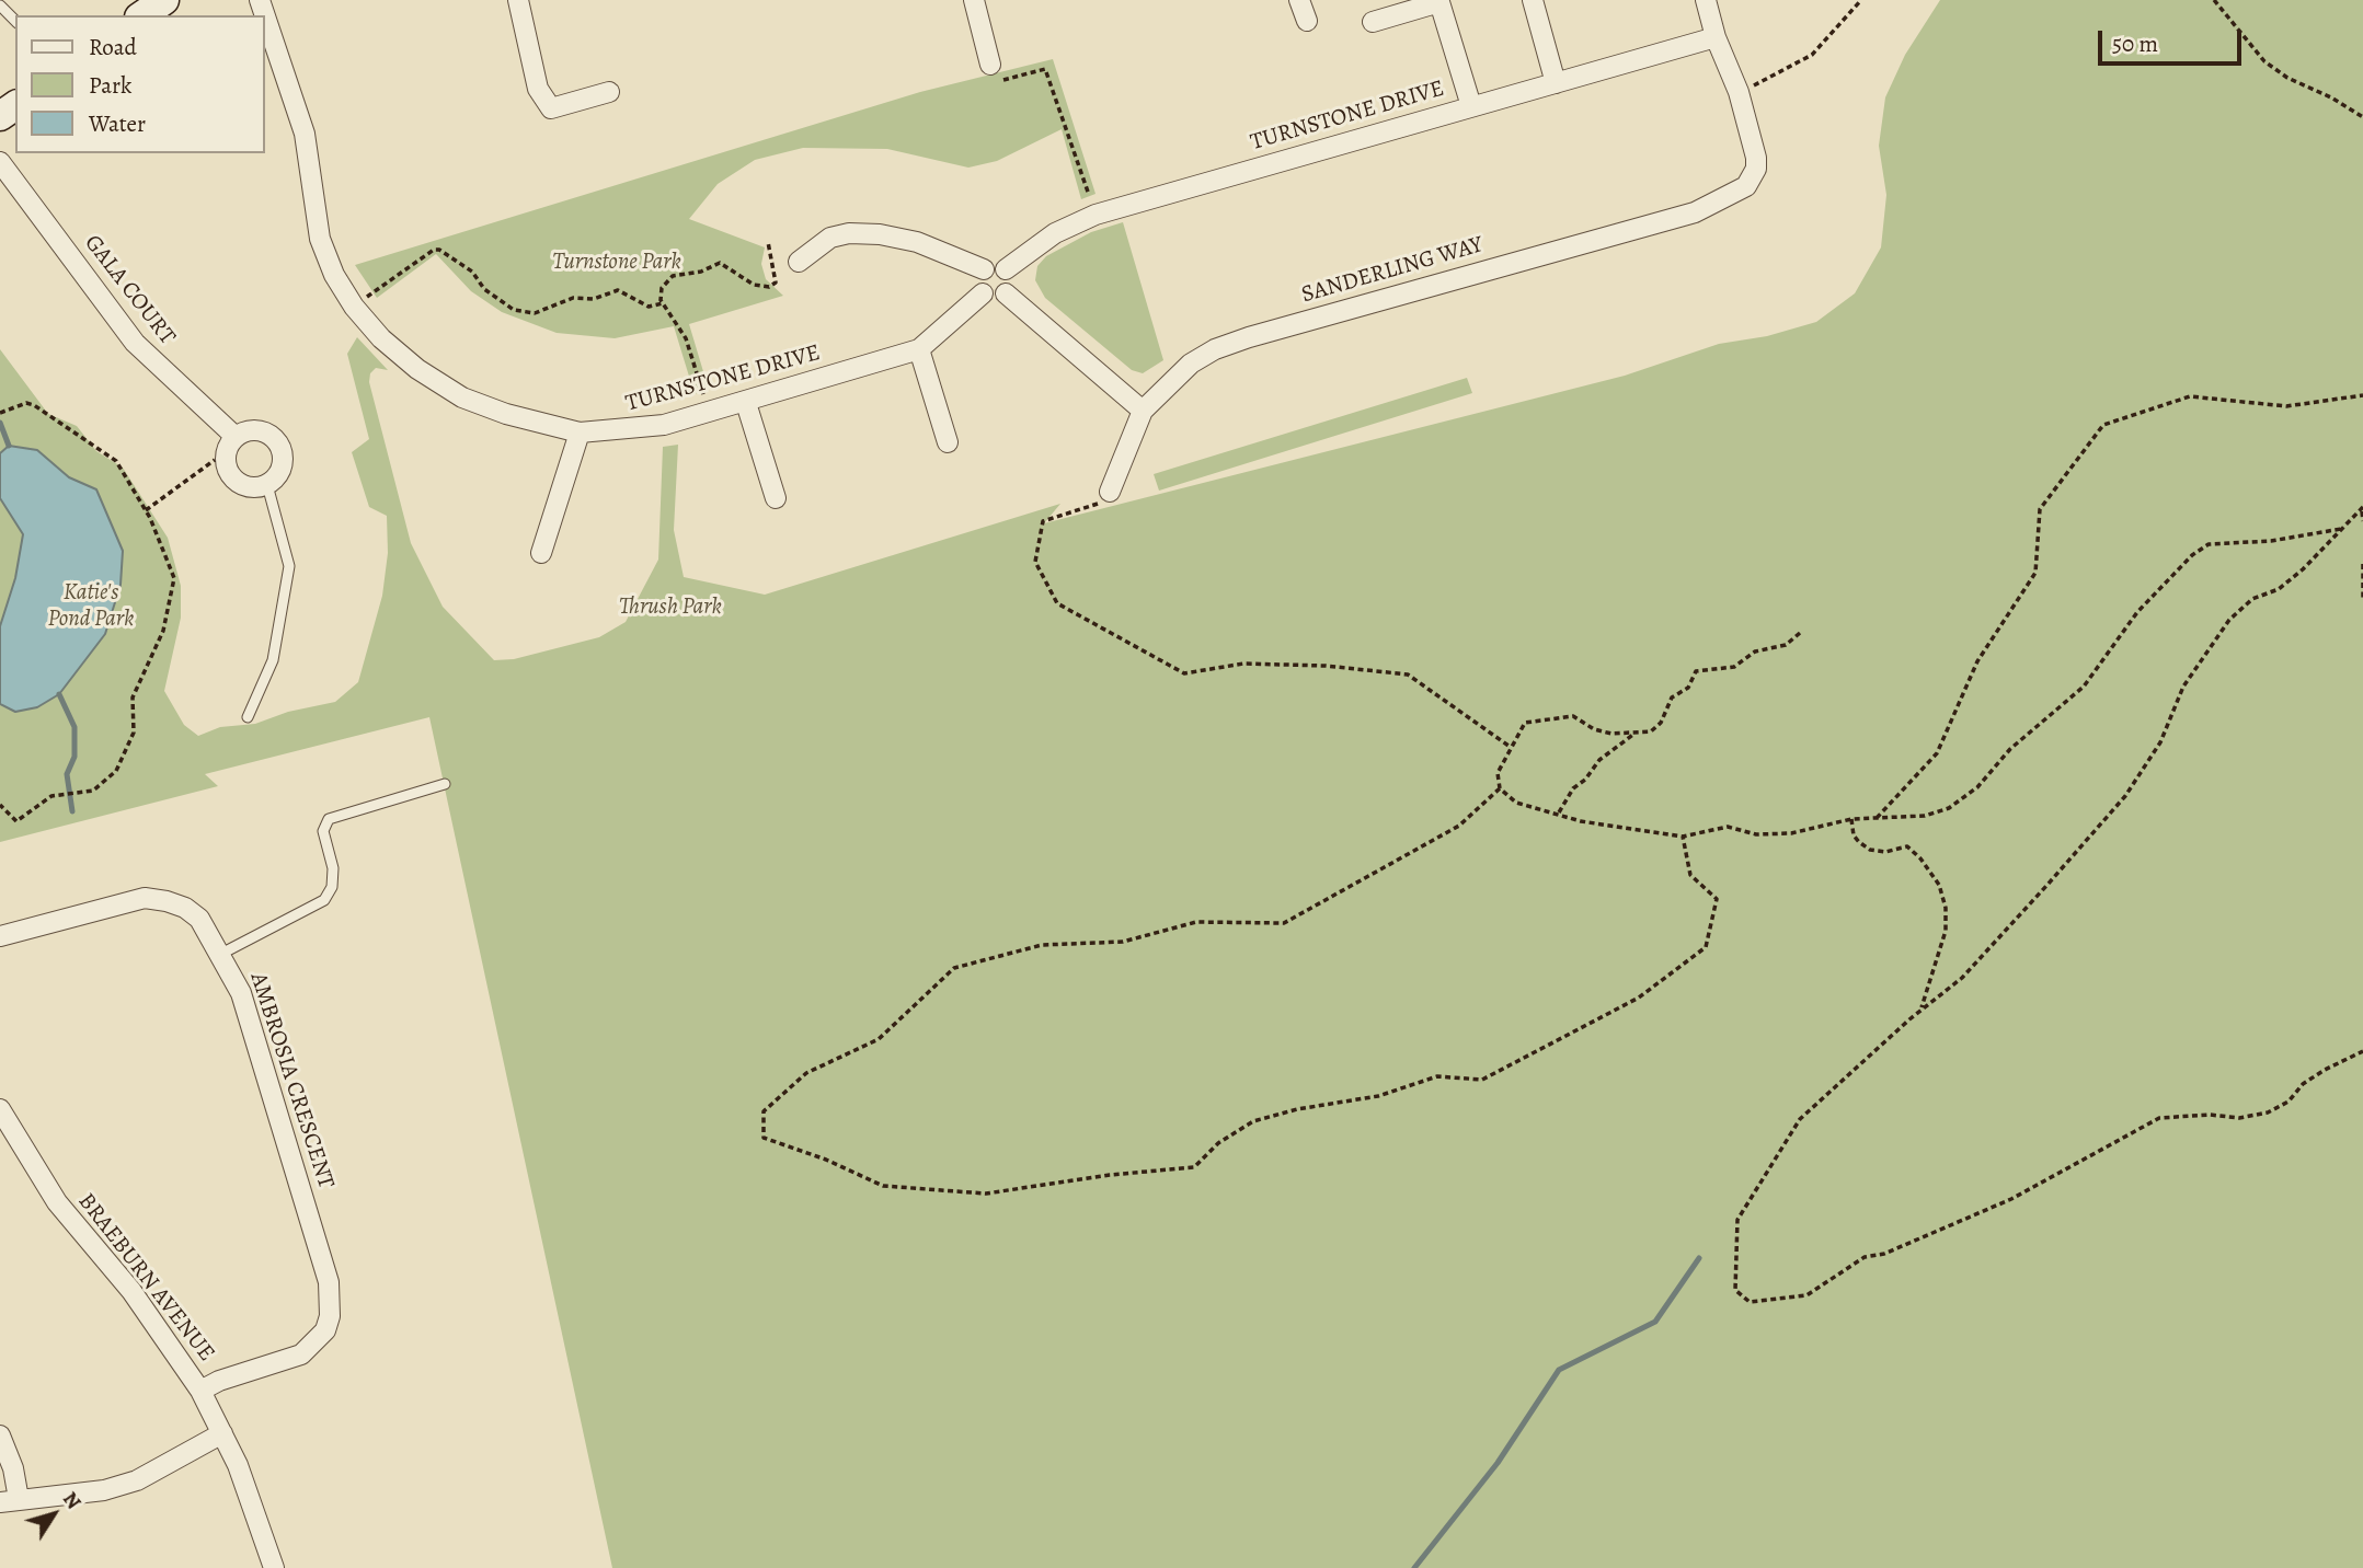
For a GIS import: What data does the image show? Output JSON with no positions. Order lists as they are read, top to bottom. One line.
{"streets":{"street":["TURNSTONE DRIVE","SANDERLING WAY","GALA COURT","AMBROSIA CRESCENT","BRAEBURN AVENUE"]},"crossings":[["TURNSTONE DRIVE","SANDERLING WAY"],["AMBROSIA CRESCENT","BRAEBURN AVENUE"]],"parks":["Turnstone Park","Katie's Pond Park","Thrush Park"],"legend":["Road","Park","Water"],"scale_bar":"50 m","north":"top right"}
